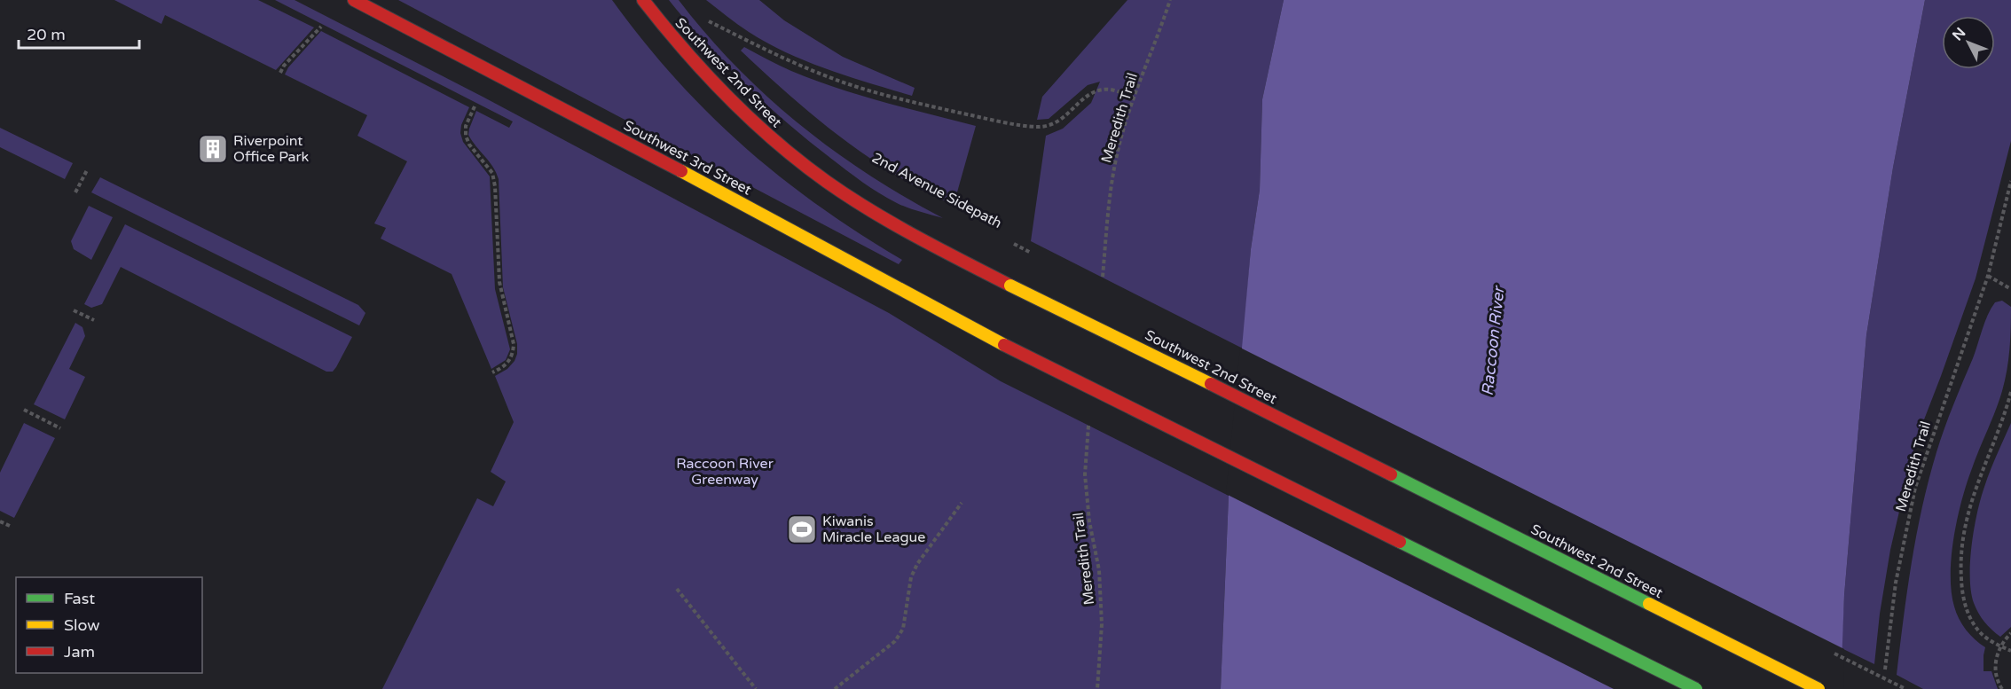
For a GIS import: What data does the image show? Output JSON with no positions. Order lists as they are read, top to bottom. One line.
{"streets":{"main road":["Southwest 2nd Street","Southwest 3rd Street"],"path":["Meredith Trail","2nd Avenue Sidepath"]},"water":["Raccoon River"],"parks":["Raccoon River Greenway"],"places":{"building":["Riverpoint Office Park"],"sports":["Kiwanis Miracle League"]},"legend":["Fast","Slow","Jam"],"scale_bar":"20 m","north":"top left"}
